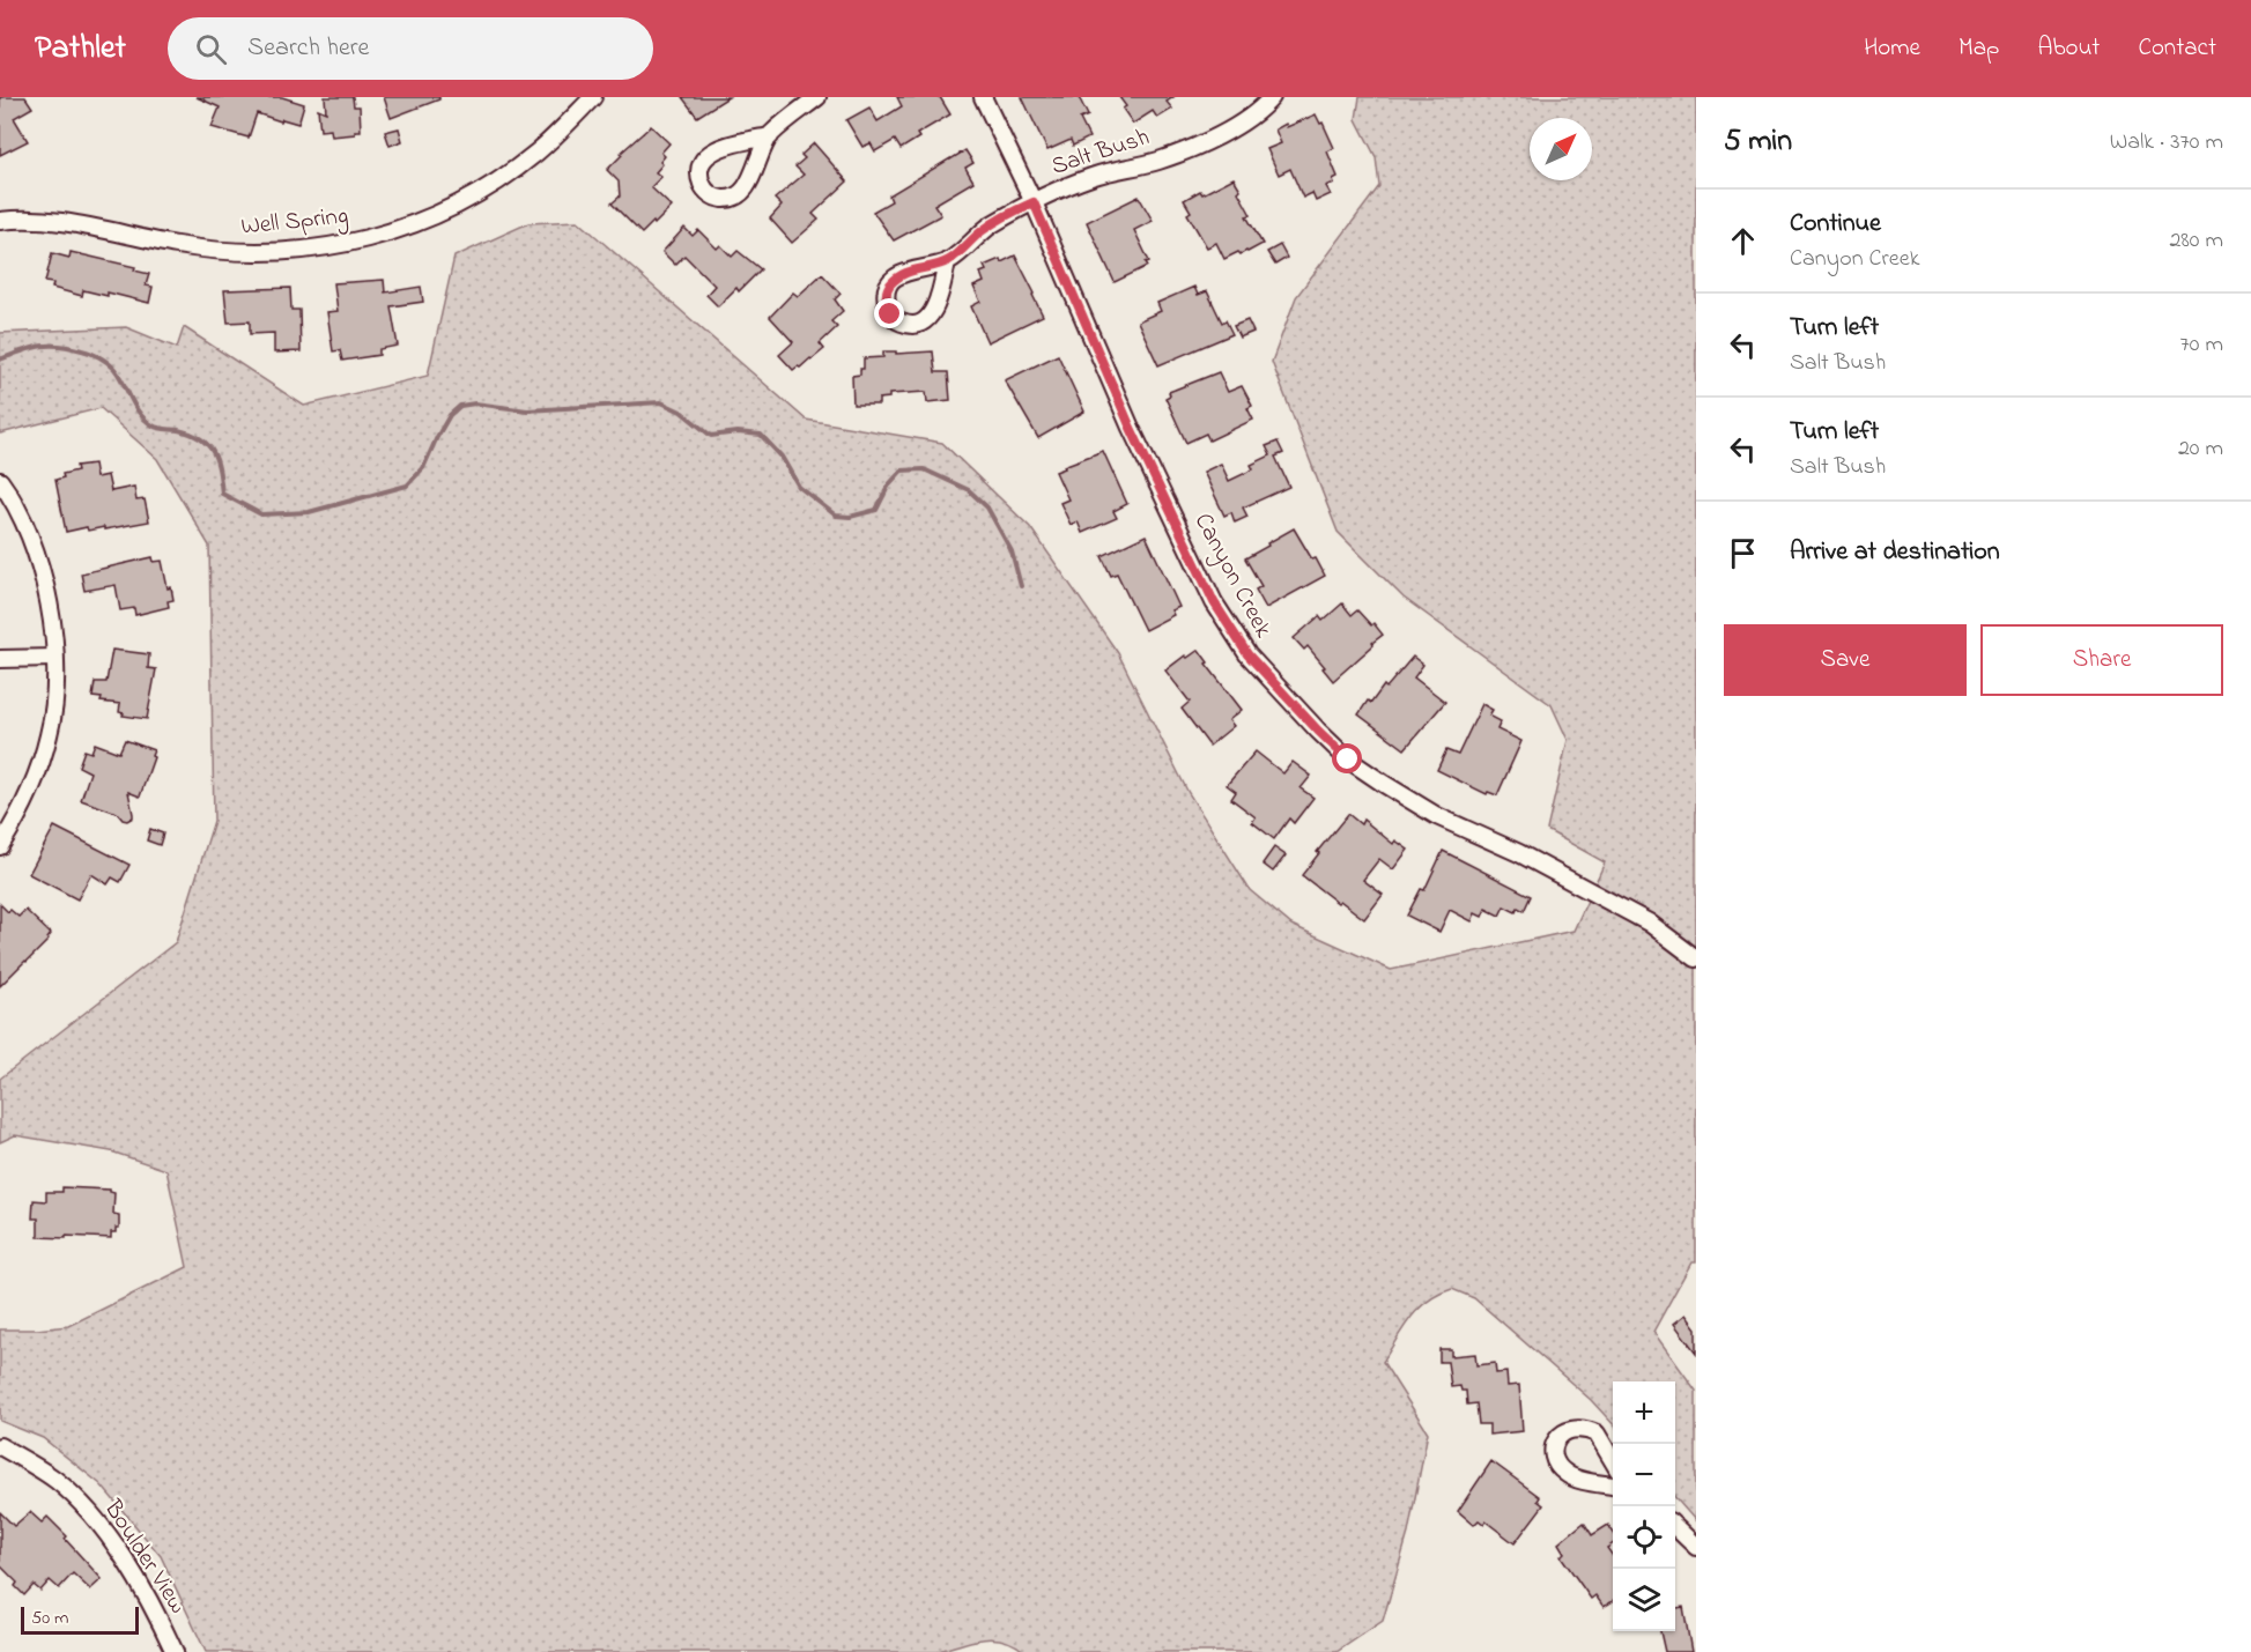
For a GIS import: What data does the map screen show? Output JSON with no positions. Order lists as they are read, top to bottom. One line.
{"streets":{"street":["Salt Bush","Well Spring","Canyon Creek","Boulder View"]},"crossings":[["Salt Bush","Canyon Creek"]],"scale_bar":"50 m","north":"top right","page":{"header":"Pathlet","search":"Search here","nav":["Home","Map","About","Contact"],"heading":["5 min","Walk · 370 m"],"list":[["Continue","Canyon Creek","280 m"],["Turn left","Salt Bush","70 m"],["Turn left","Salt Bush","20 m"],"Arrive at destination"],"buttons":["Save","Share"],"map_buttons":["+","−"],"scale":"50 m"}}
